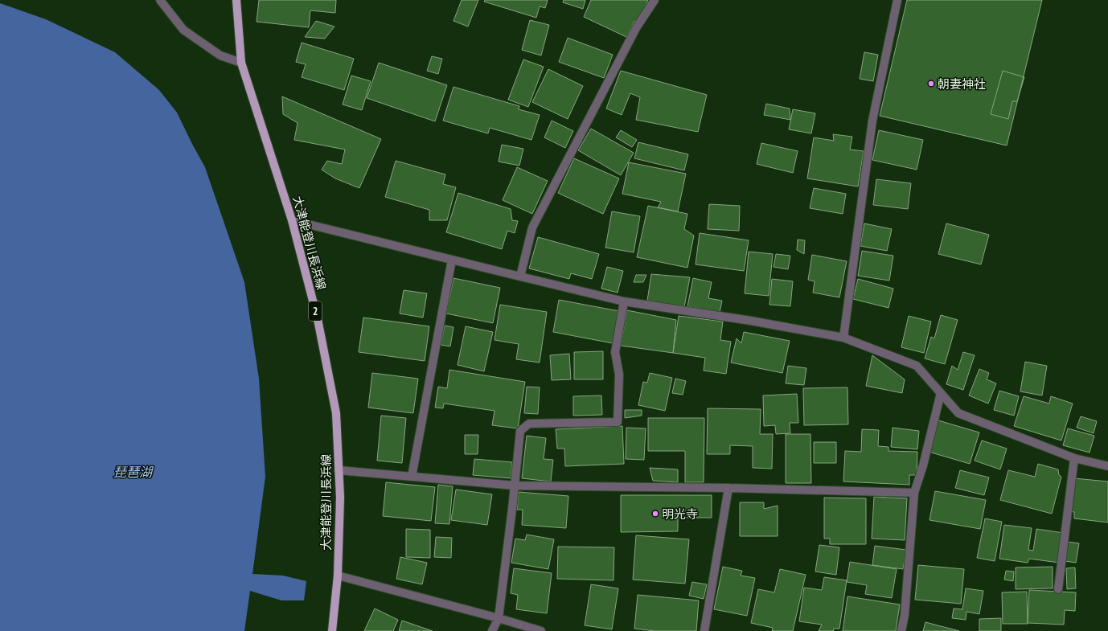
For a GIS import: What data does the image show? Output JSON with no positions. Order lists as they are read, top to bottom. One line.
{"streets":{"main road":["大津能登川長浜線","2"]},"water":["琵琶湖"],"places":["朝妻神社","明光寺"]}
